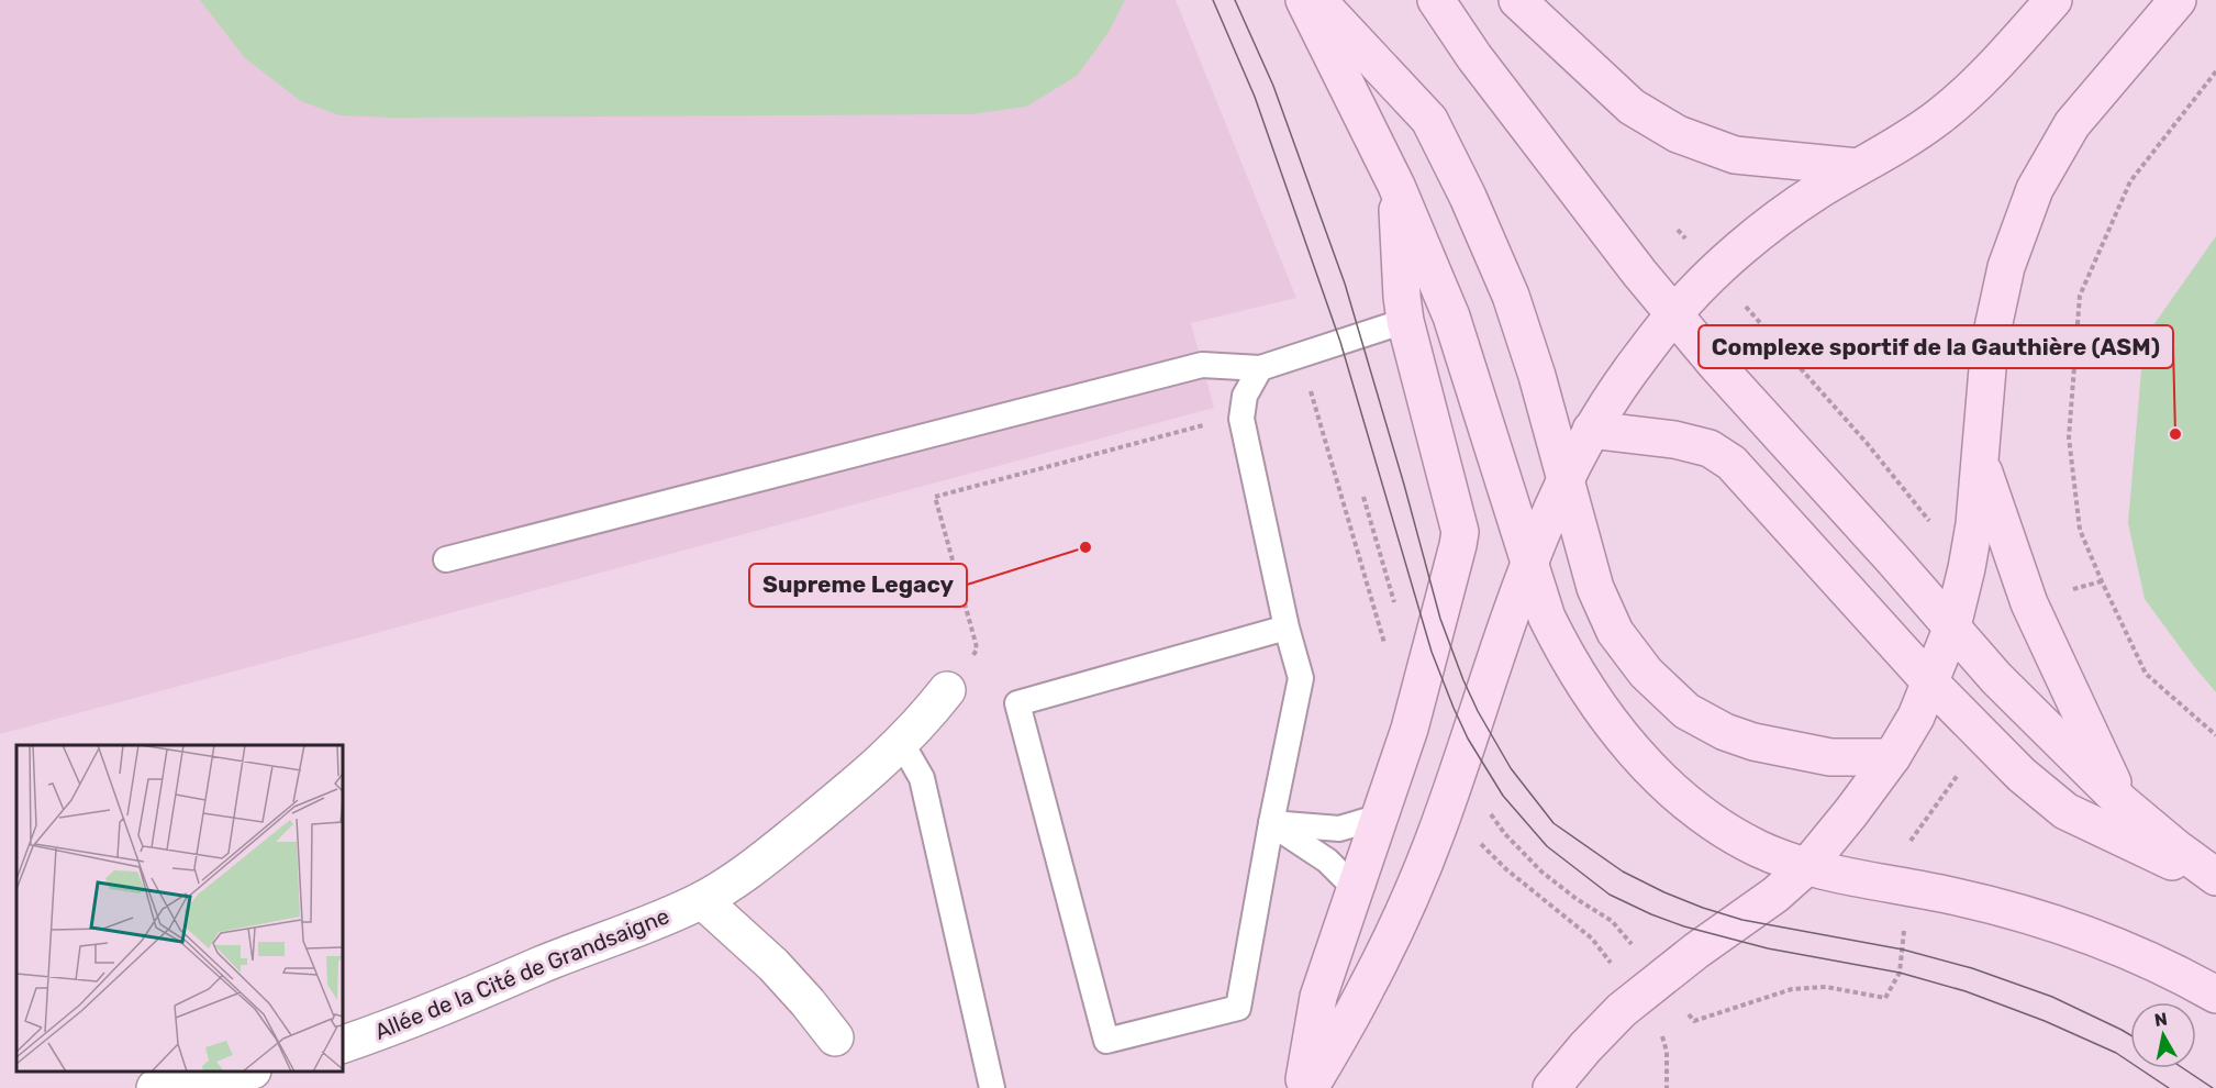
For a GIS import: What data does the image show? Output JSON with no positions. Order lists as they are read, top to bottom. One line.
{"streets":{"street":["Allée de la Cité de Grandsaigne"]},"places":["Complexe sportif de la Gauthière (ASM)","Supreme Legacy"],"north":"top"}
